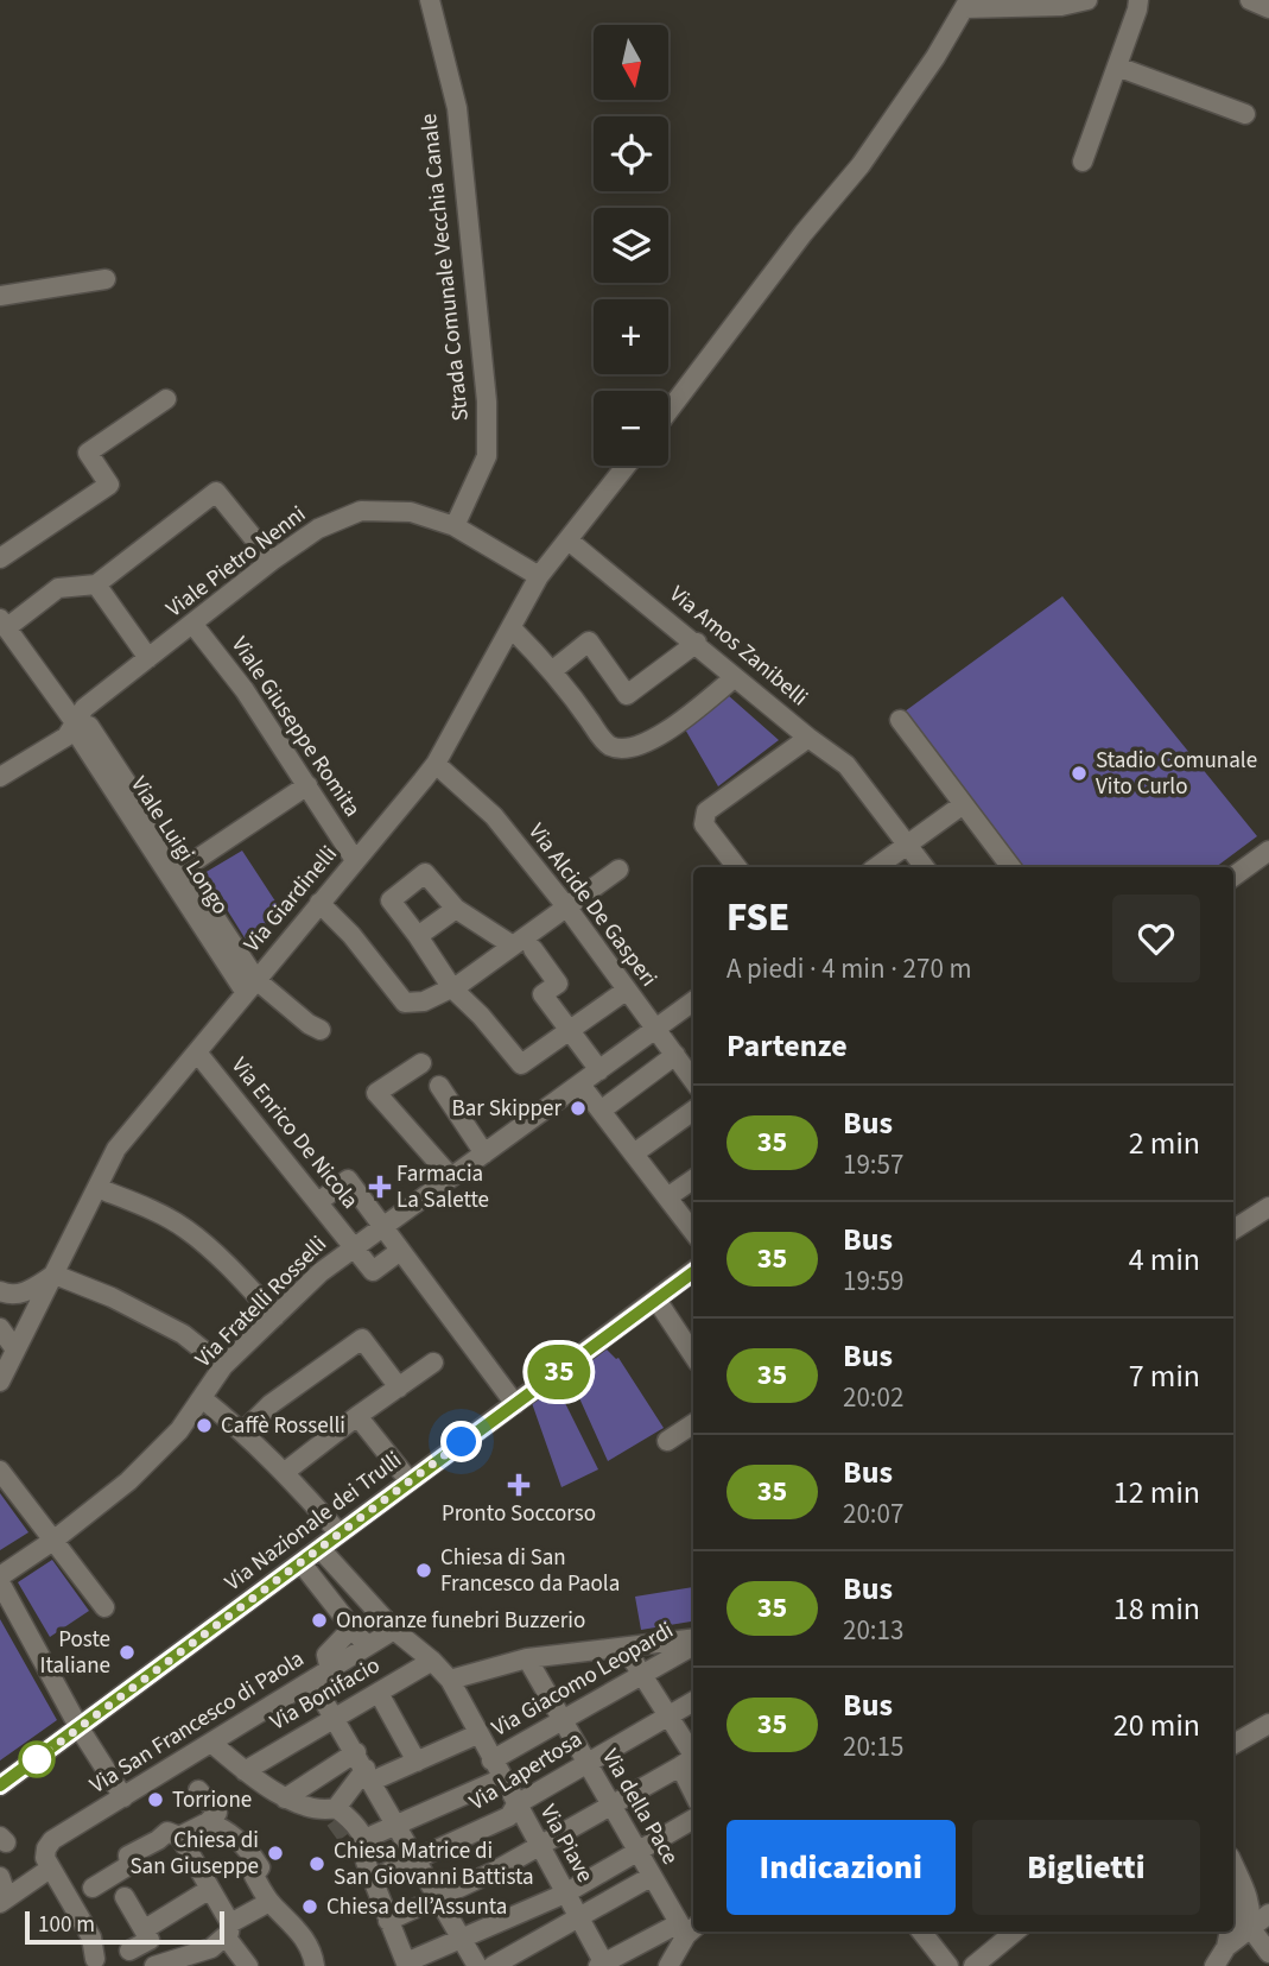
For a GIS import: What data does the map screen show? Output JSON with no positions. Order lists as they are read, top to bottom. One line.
{"streets":{"street":["Strada Comunale Vecchia Canale","Viale Pietro Nenni","Via Amos Zanibelli","Viale Giuseppe Romita","Viale Luigi Longo","Via Giardinelli","Via Alcide De Gasperi","Via Enrico De Nicola","Via Fratelli Rosselli","Via Nazionale dei Trulli","Via Giacomo Leopardi","Via Bonifacio","Via San Francesco di Paola","Via Lapertosa","Via della Pace","Via Piave"]},"crossings":[["Strada Comunale Vecchia Canale","Viale Pietro Nenni"],["Viale Pietro Nenni","Viale Giuseppe Romita"],["Viale Pietro Nenni","Viale Luigi Longo"],["Viale Pietro Nenni","Via Giardinelli"],["Via Amos Zanibelli","Via Giardinelli"],["Viale Giuseppe Romita","Via Giardinelli"],["Viale Luigi Longo","Via Giardinelli"],["Via Giardinelli","Via Alcide De Gasperi"],["Via Giardinelli","Via Enrico De Nicola"],["Via Alcide De Gasperi","Via Fratelli Rosselli"],["Via Enrico De Nicola","Via Fratelli Rosselli"],["Via Nazionale dei Trulli","Via Piave"],["Via Giacomo Leopardi","Via della Pace"],["Via Giacomo Leopardi","Via Piave"],["Via Bonifacio","Via Piave"],["Via San Francesco di Paola","Via Piave"],["Via Lapertosa","Via della Pace"],["Via Lapertosa","Via Piave"]],"places":{"other":["Stadio Comunale Vito Curlo","Bar Skipper","Caffè Rosselli","Chiesa di San Francesco da Paola","Onoranze funebri Buzzerio","Poste Italiane","Torrione","Chiesa di San Giuseppe","Chiesa Matrice di San Giovanni Battista","Chiesa dell’Assunta"],"health":["Farmacia La Salette","Pronto Soccorso"]},"lines":["bus line 35"],"scale_bar":"100 m","north":"bottom","page":{"on_map":"35","map_buttons":["+","−"],"heading":[["FSE","A piedi · 4 min · 270 m"],"Partenze"],"list":[{"mark":"35","name":"Bus","note":"19:57","value":"2 min"},{"mark":"35","name":"Bus","note":"19:59","value":"4 min"},{"mark":"35","name":"Bus","note":"20:02","value":"7 min"},{"mark":"35","name":"Bus","note":"20:07","value":"12 min"},{"mark":"35","name":"Bus","note":"20:13","value":"18 min"},{"mark":"35","name":"Bus","note":"20:15","value":"20 min"}],"buttons":["Indicazioni","Biglietti"],"scale":"100 m"}}
